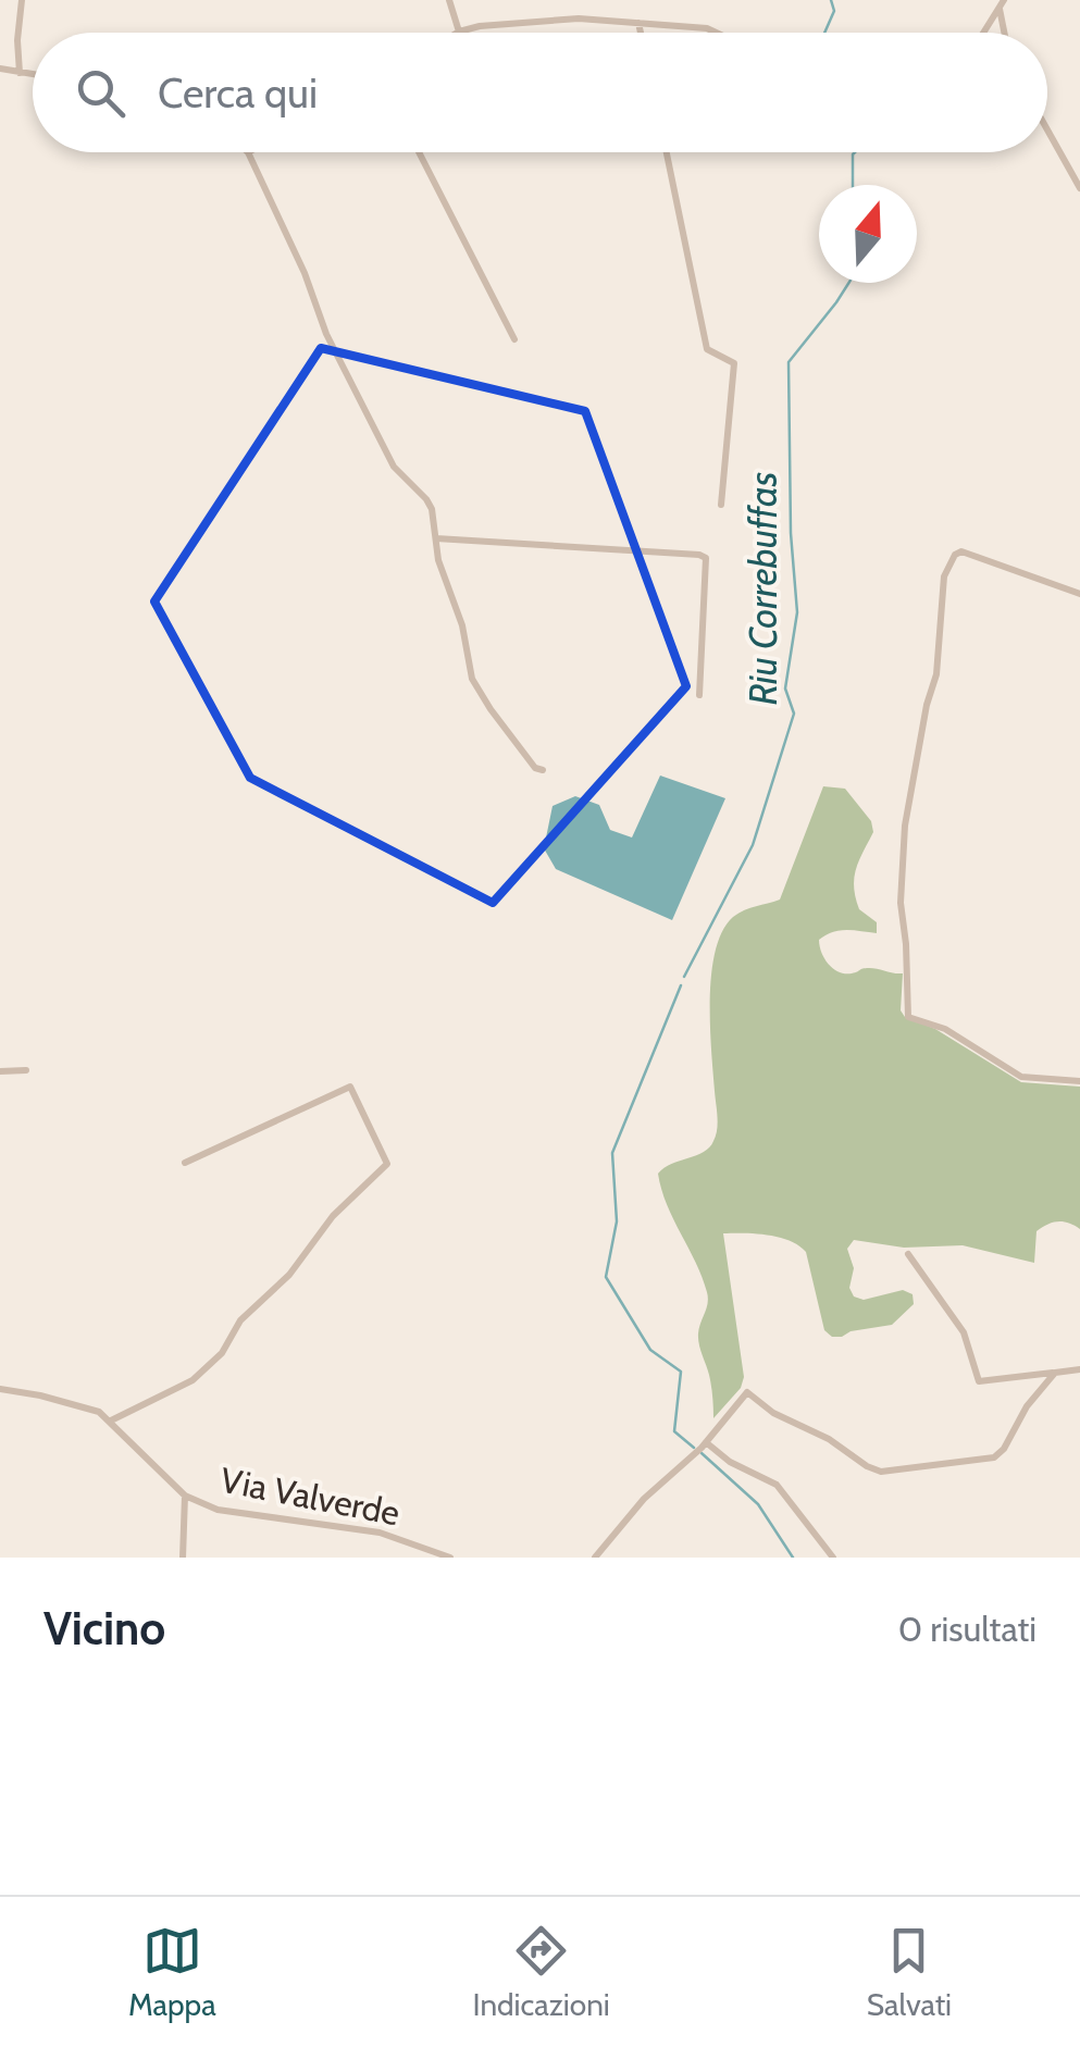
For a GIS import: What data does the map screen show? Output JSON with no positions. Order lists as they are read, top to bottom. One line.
{"streets":{"street":["Via Valverde"]},"water":["Riu Correbuffas"],"north":"top","page":{"search":"Cerca qui","heading":["Vicino","0 risultati"],"nav":["Mappa","Indicazioni","Salvati"]}}
